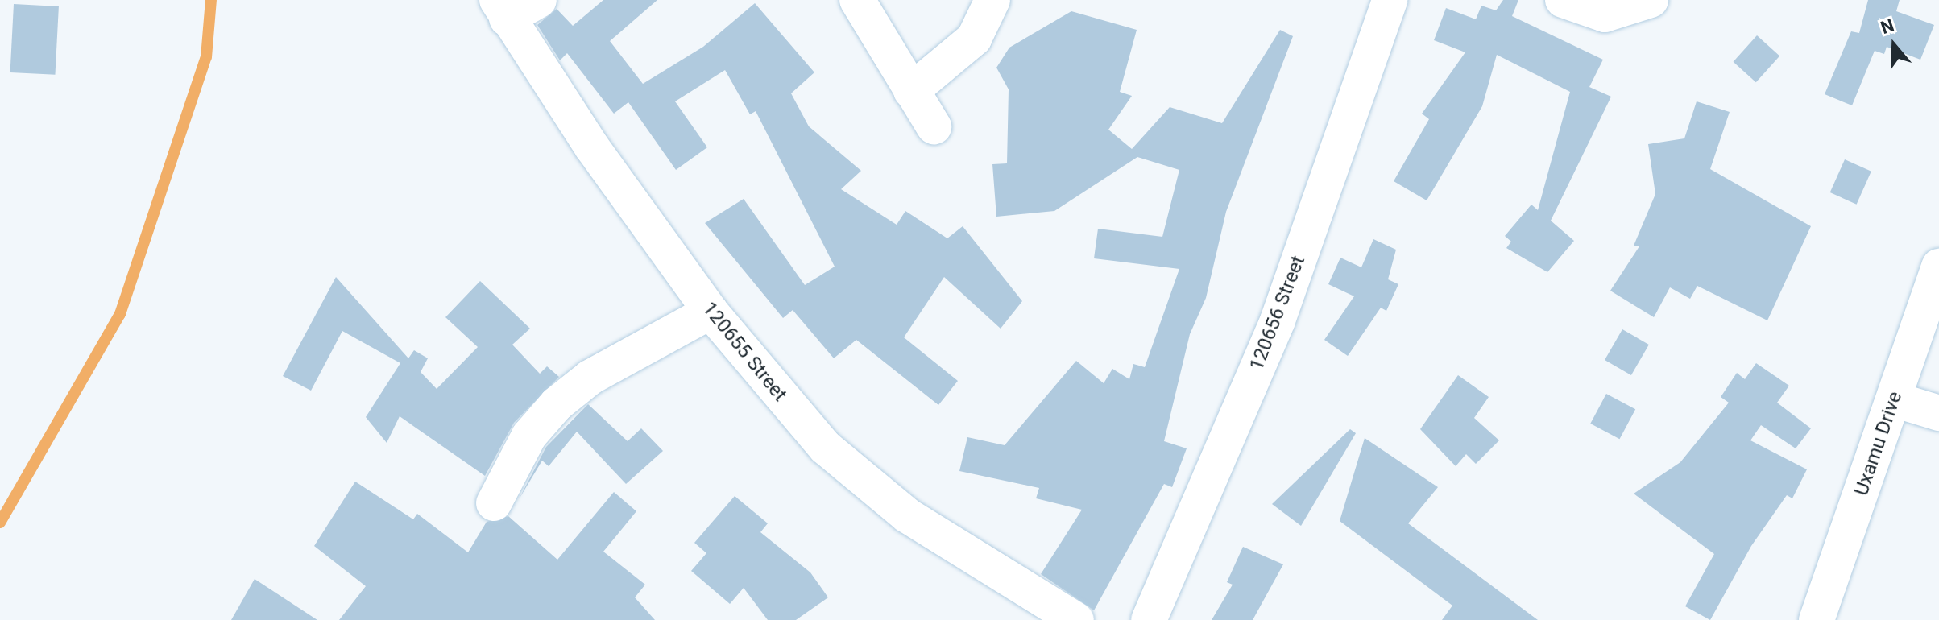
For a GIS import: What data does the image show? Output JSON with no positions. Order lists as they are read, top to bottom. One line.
{"streets":{"street":["120656 Street","120655 Street","Uxamu Drive"]},"north":"top"}
